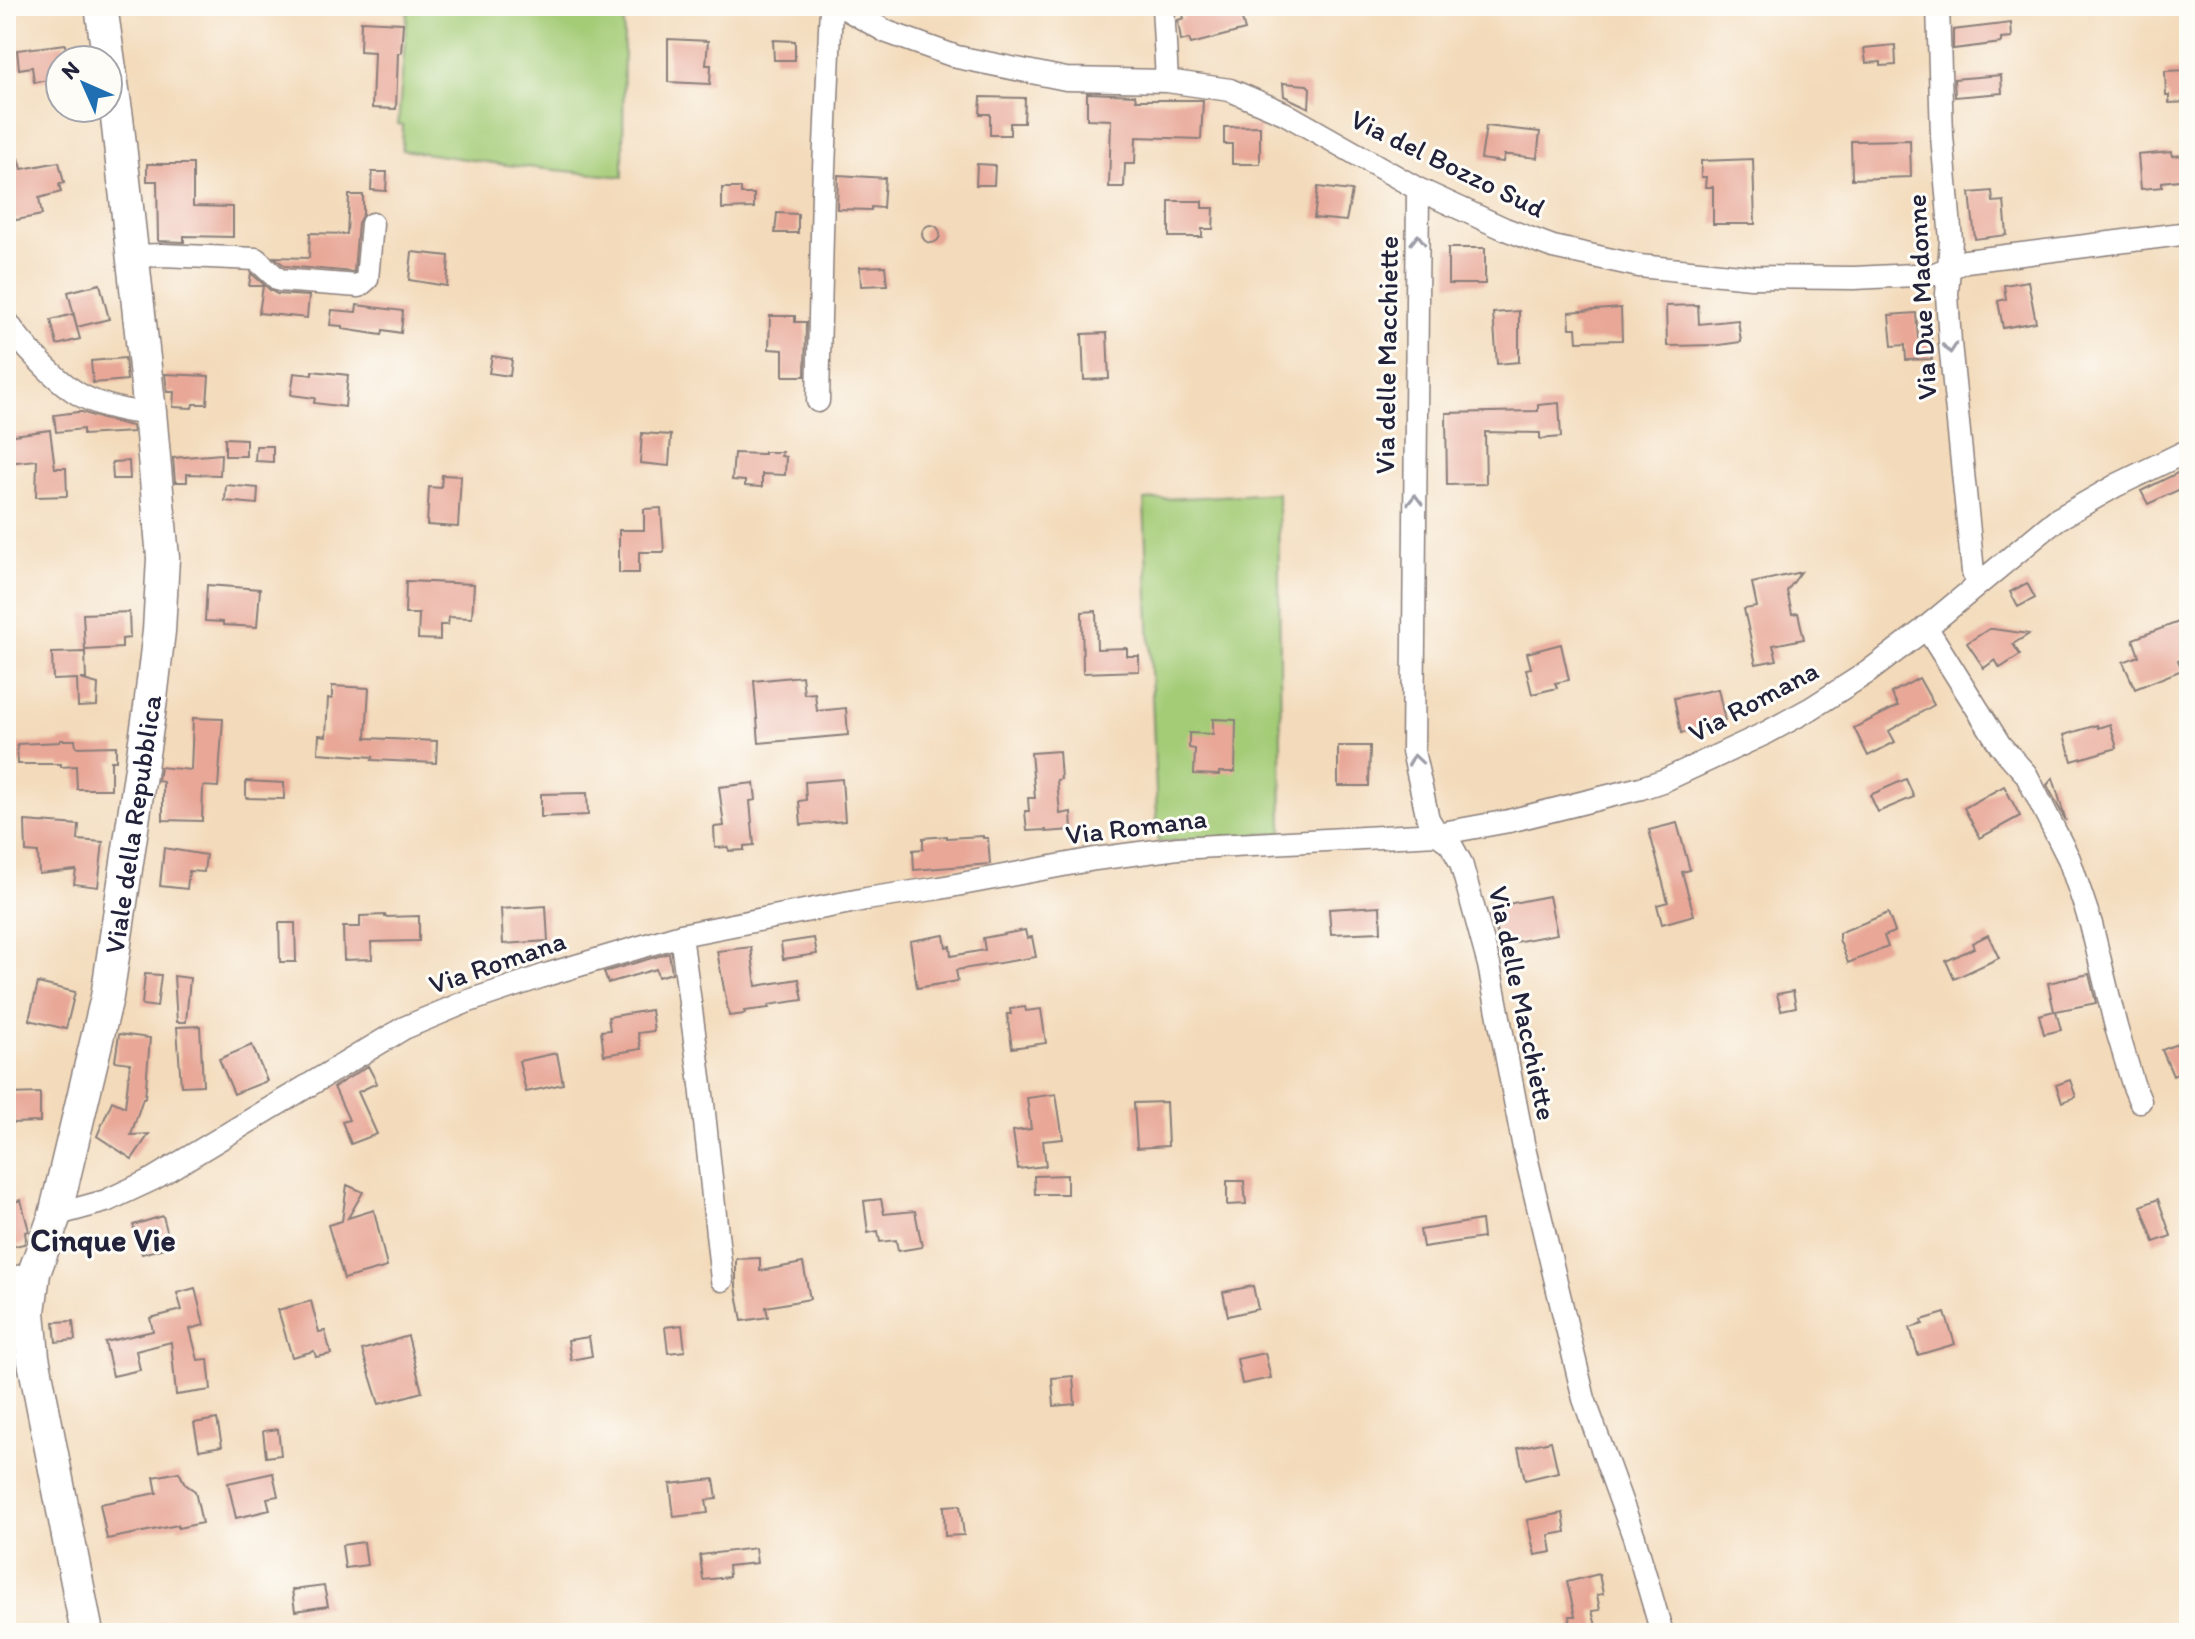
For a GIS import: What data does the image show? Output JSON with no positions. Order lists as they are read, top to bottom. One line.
{"streets":{"main road":["Viale della Repubblica"],"street":["Via del Bozzo Sud","Via Due Madonne","Via delle Macchiette","Via Romana"]},"crossings":[["Via del Bozzo Sud","Via Due Madonne"],["Via del Bozzo Sud","Via delle Macchiette"],["Via Due Madonne","Via Romana"],["Via delle Macchiette","Via Romana"],["Via Romana","Viale della Repubblica"]],"one_way":["Via Due Madonne","Via delle Macchiette"],"districts":["Cinque Vie"],"north":"top left"}
